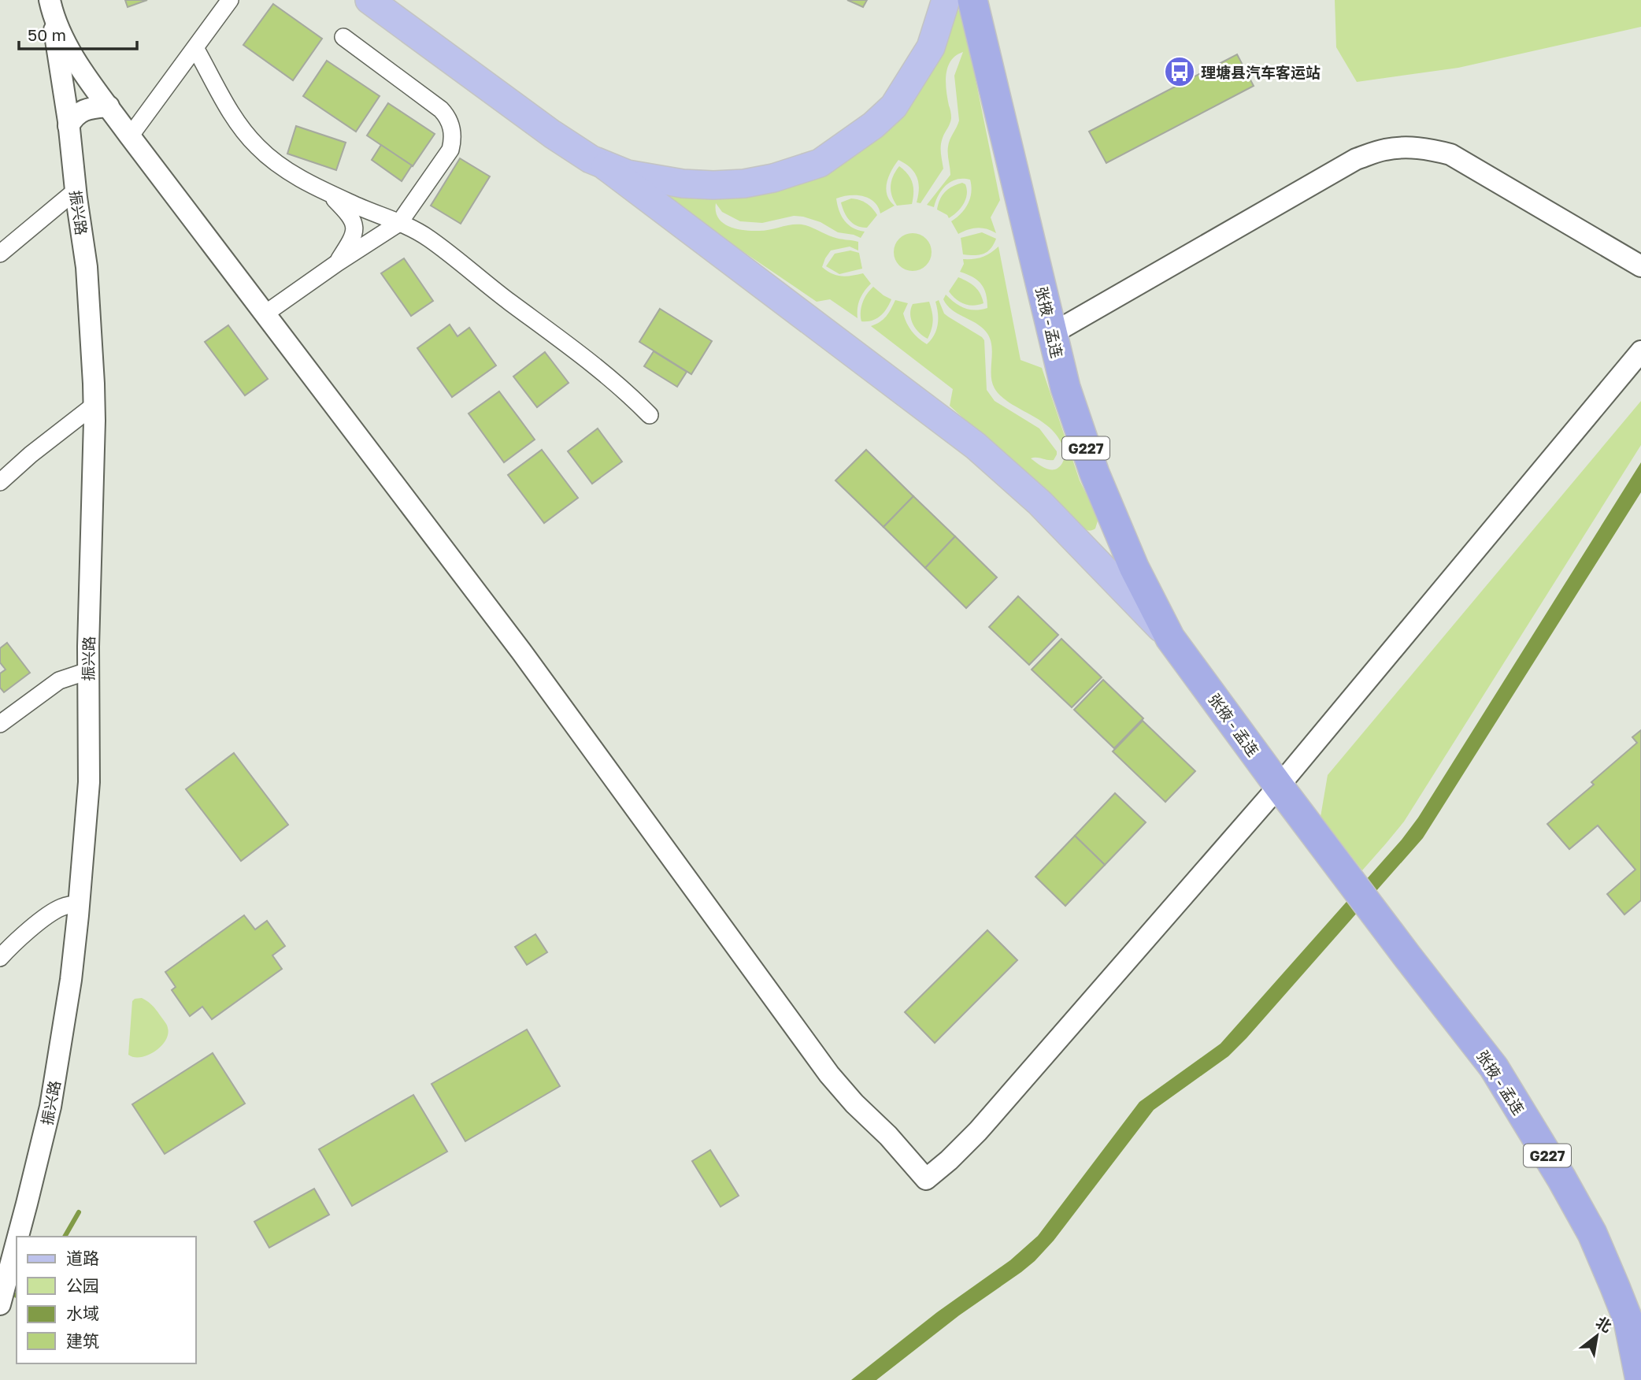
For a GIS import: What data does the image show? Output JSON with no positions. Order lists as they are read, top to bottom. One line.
{"streets":{"highway":["张掖 - 孟连","G227"],"street":["振兴路"]},"places":{"bus stop":["理塘县汽车客运站"]},"legend":["道路","公园","水域","建筑"],"scale_bar":"50 m","north":"top right"}
